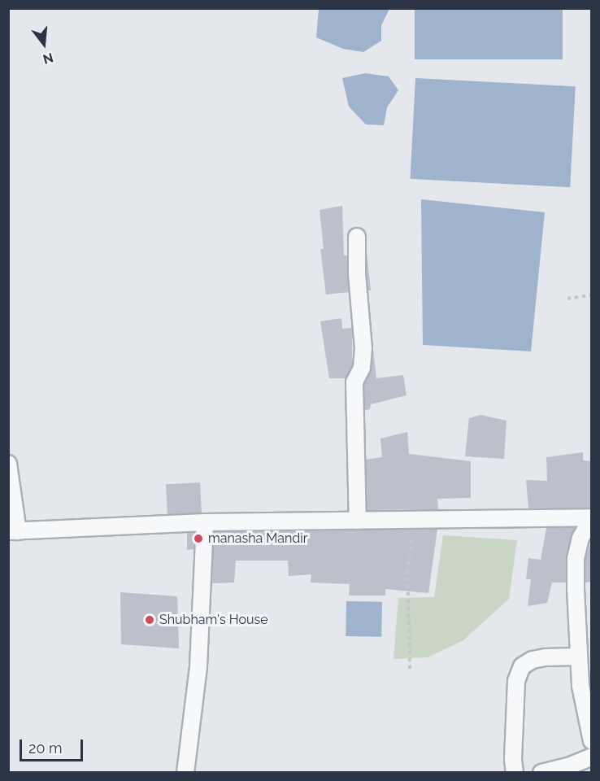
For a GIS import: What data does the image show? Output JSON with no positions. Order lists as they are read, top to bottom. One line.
{"places":["manasha Mandir","Shubham's House"],"scale_bar":"20 m","north":"bottom"}
